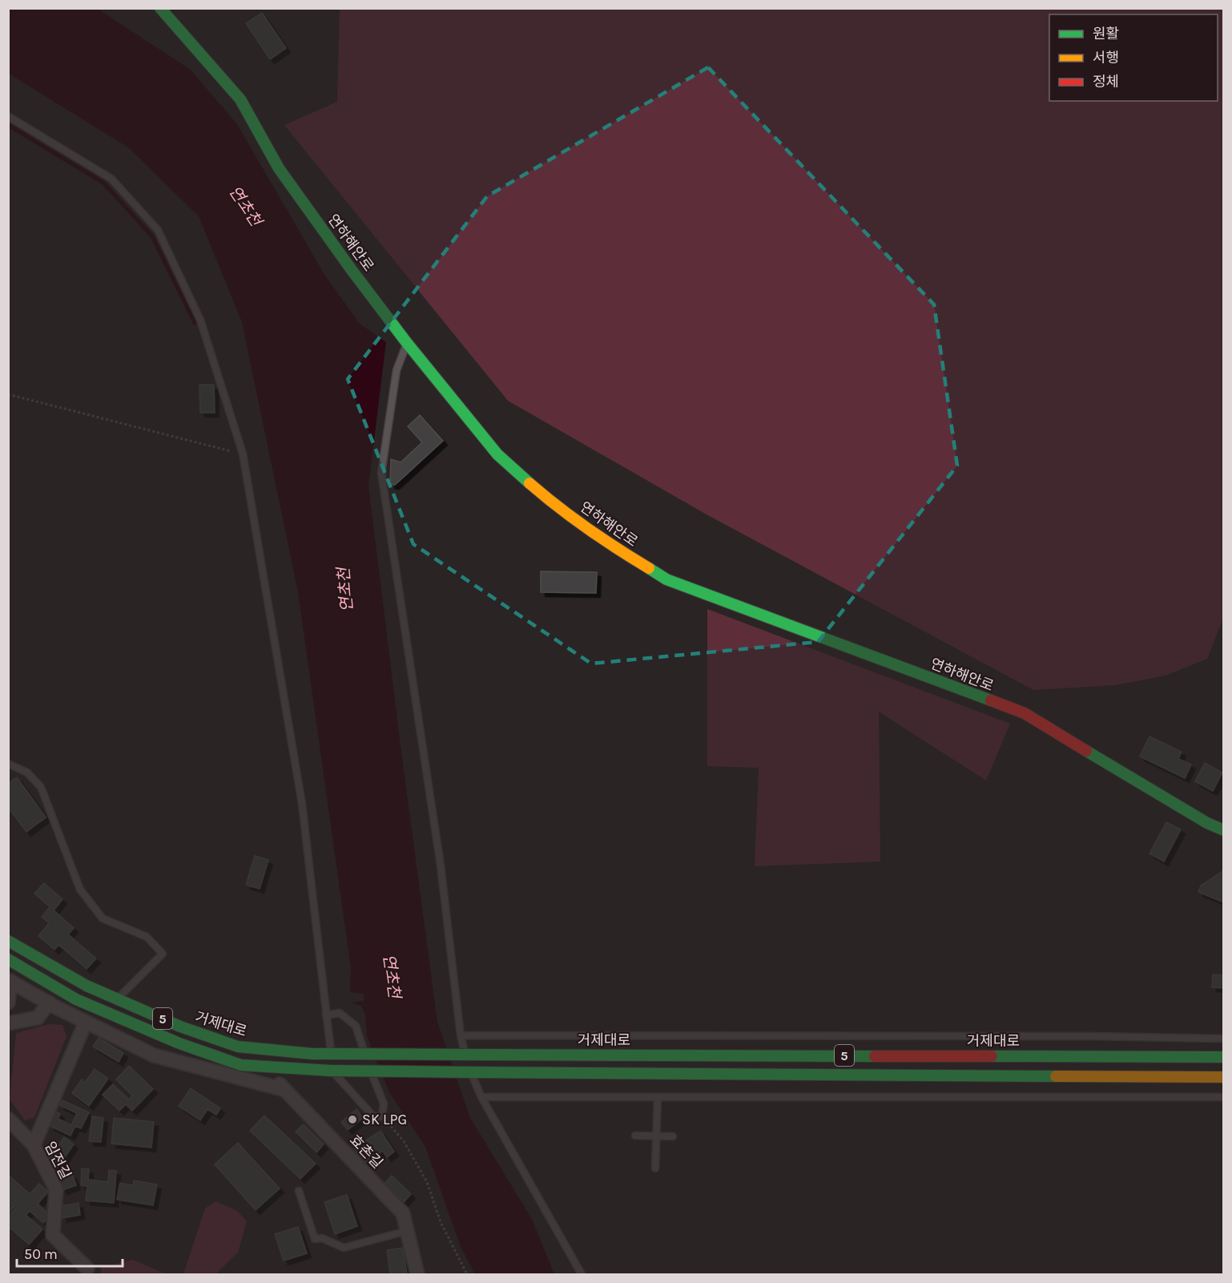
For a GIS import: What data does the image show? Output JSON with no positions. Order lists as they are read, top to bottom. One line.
{"streets":{"main road":["연하해안로","5","거제대로"],"street":["효촌길","임전길"]},"crossings":[["5","효촌길"]],"water":["연초천"],"places":["SK LPG"],"legend":["원활","서행","정체"],"scale_bar":"50 m"}
